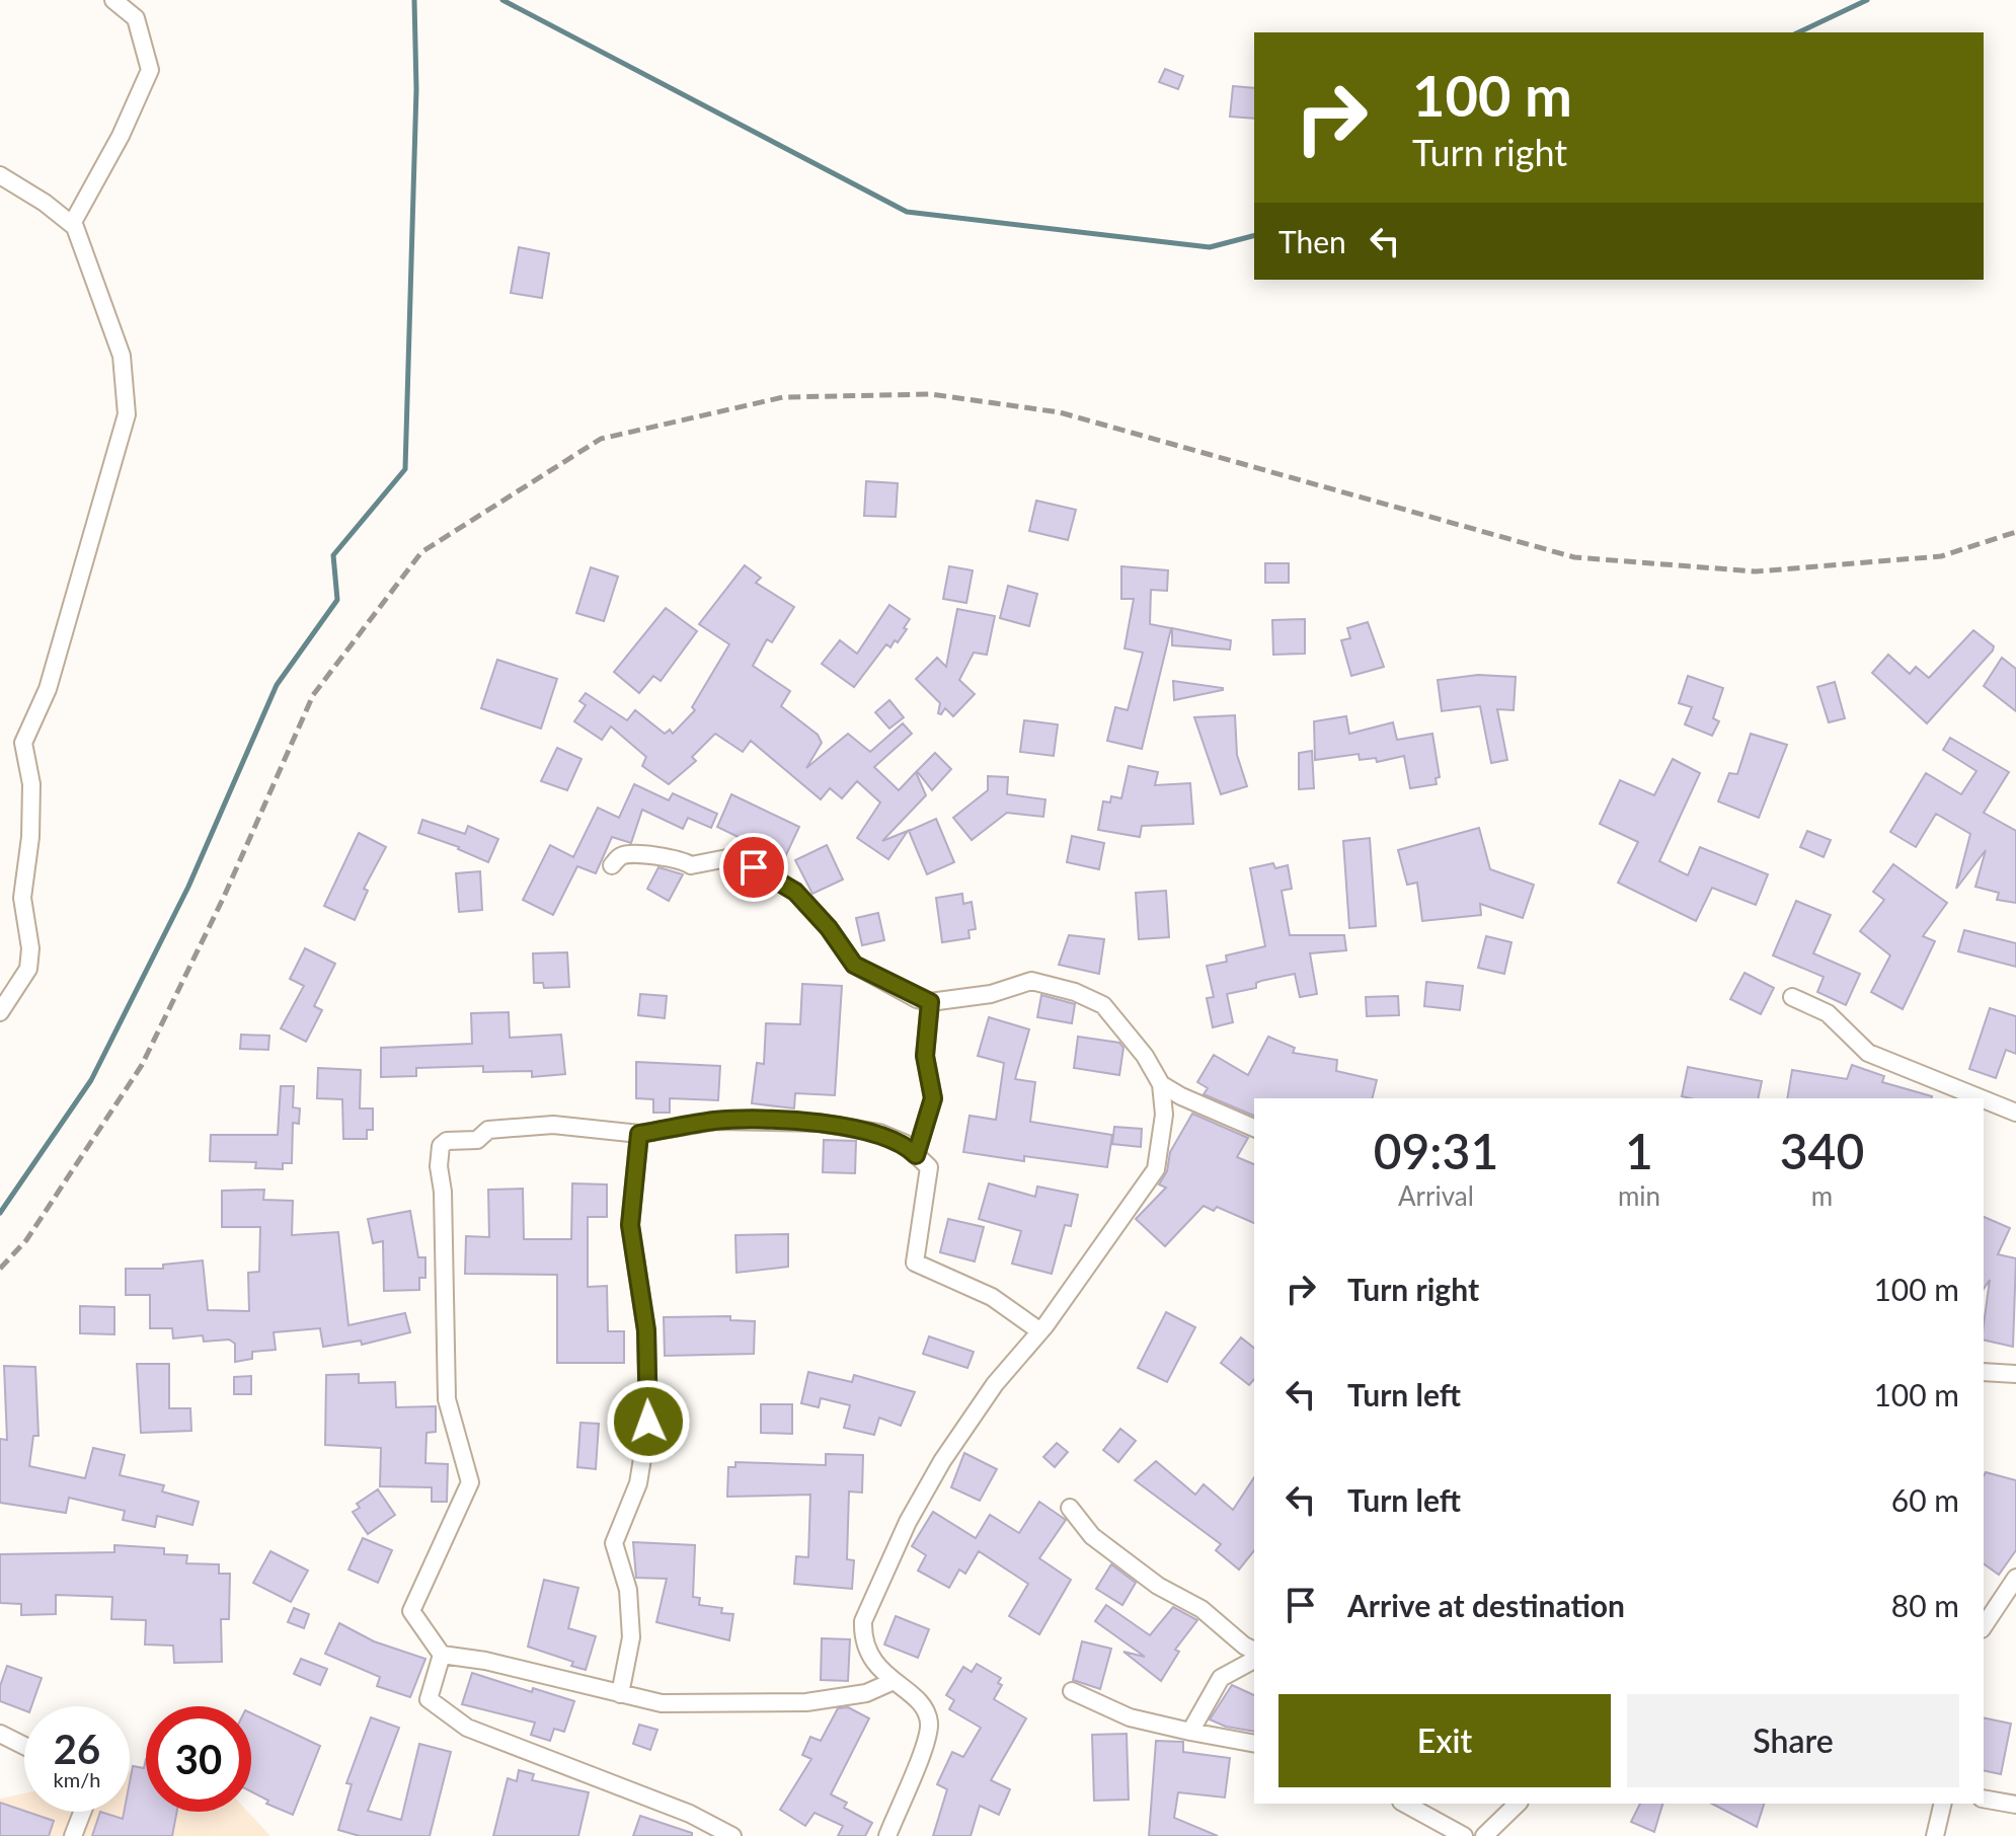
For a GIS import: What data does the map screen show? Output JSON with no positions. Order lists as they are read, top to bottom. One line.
{"page":{"turn":["100 m","Turn right"],"then":"Then","eta":["09:31","Arrival","1","min","340","m"],"list":[{"name":"Turn right","value":"100 m"},{"name":"Turn left","value":"100 m"},{"name":"Turn left","value":"60 m"},{"name":"Arrive at destination","value":"80 m"}],"buttons":["Exit","Share"],"speed":"26 km/h","limit":"30"}}
